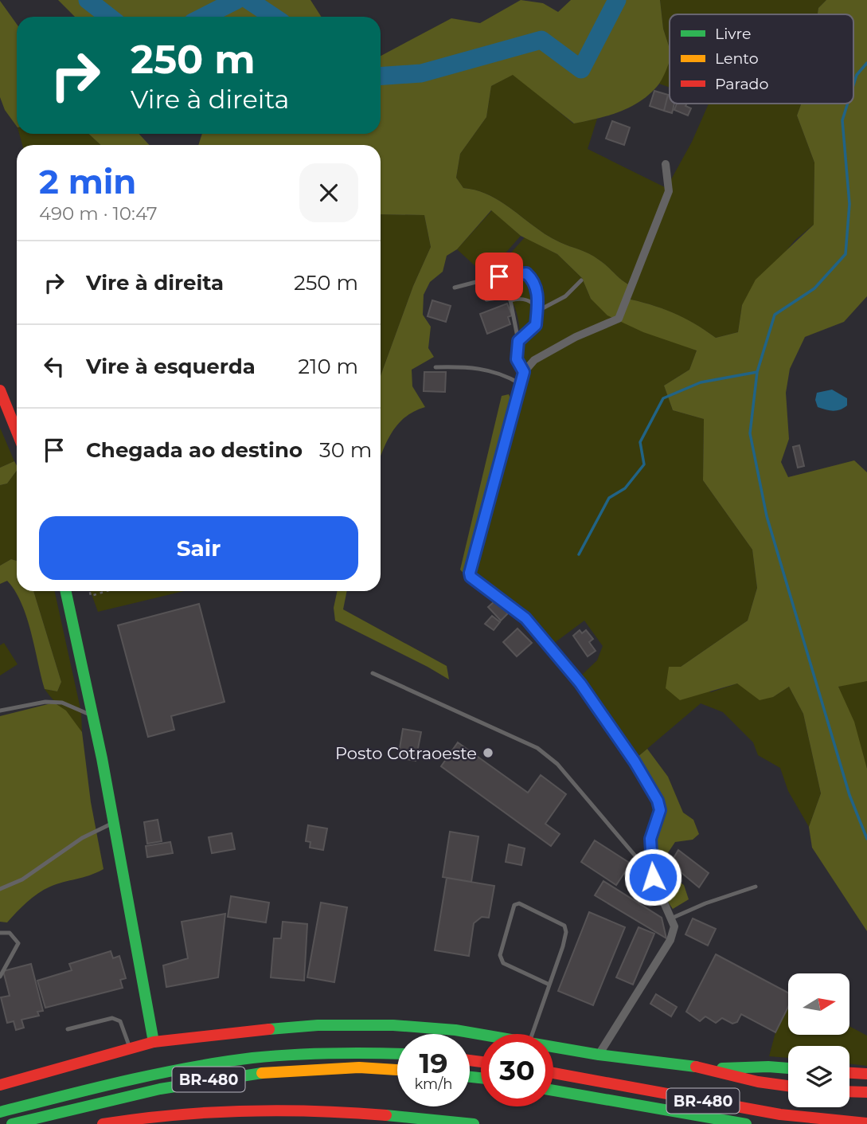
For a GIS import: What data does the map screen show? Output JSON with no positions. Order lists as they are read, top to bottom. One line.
{"streets":{"main road":["BR-480"]},"places":["Posto Cotraoeste"],"legend":["Livre","Lento","Parado"],"north":"right","page":{"turn":["250 m","Vire à direita"],"heading":["2 min","490 m · 10:47"],"list":[{"name":"Vire à direita","value":"250 m"},{"name":"Vire à esquerda","value":"210 m"},{"name":"Chegada ao destino","value":"30 m"}],"buttons":"Sair","speed":"19 km/h","limit":"30"}}
